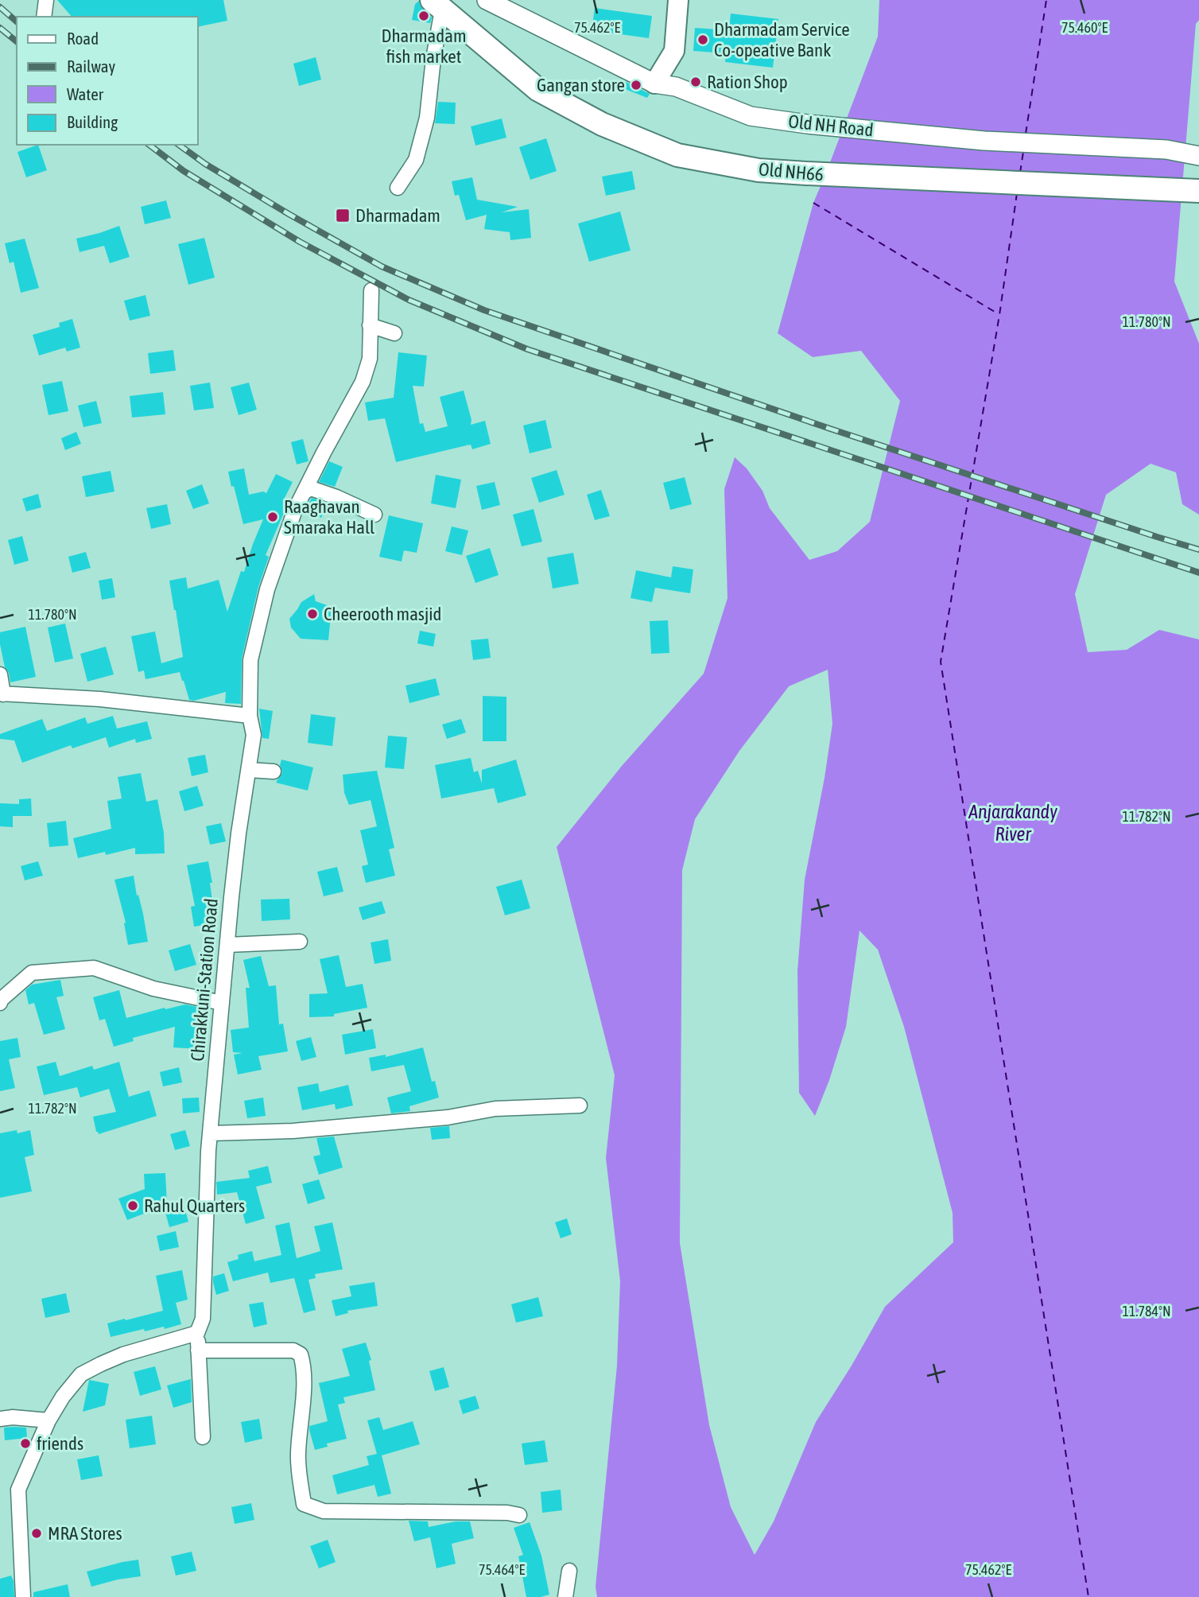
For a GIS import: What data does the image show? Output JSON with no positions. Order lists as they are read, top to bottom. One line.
{"streets":{"main road":["Old NH66"],"street":["Old NH Road","Chirakkuni-Station Road"]},"water":["Anjarakandy River"],"places":{"other":["Dharmadam fish market","Dharmadam Service Co-opeative Bank","Ration Shop","Gangan store","Raaghavan Smaraka Hall","Cheerooth masjid","Rahul Quarters","friends","MRA Stores"],"transit":["Dharmadam"]},"legend":["Road","Railway","Water","Building"],"coordinates":["75.462°E","75.460°E","11.780°N","11.782°N","11.784°N","75.464°E"]}
